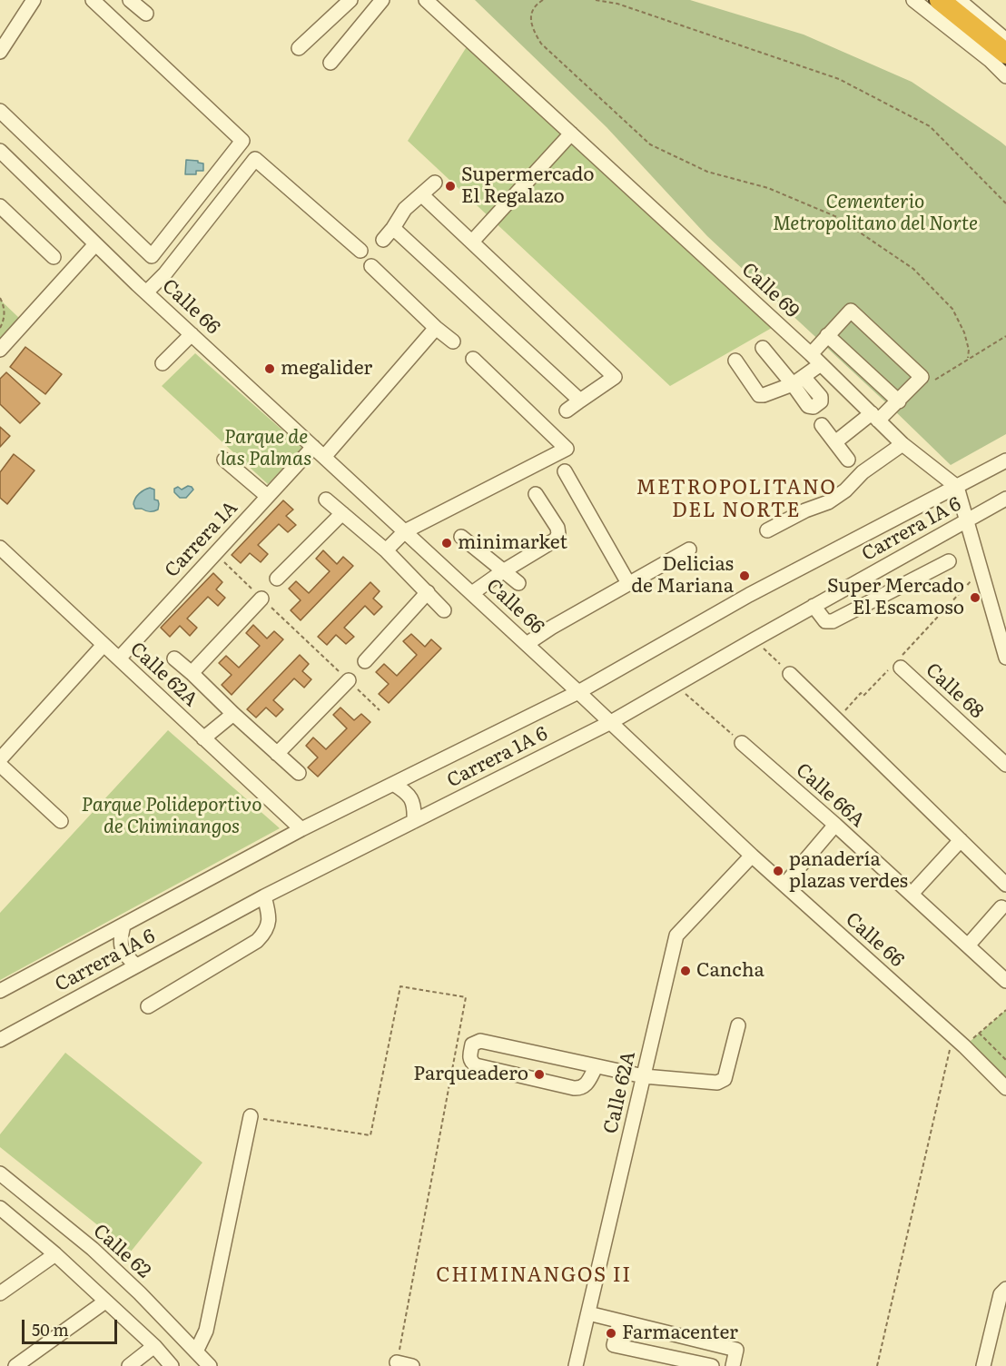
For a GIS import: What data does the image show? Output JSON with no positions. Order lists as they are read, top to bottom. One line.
{"streets":{"street":["Calle 69","Calle 66","Carrera 1A 6","Carrera 1A","Calle 62A","Calle 68","Calle 66A","Calle 62"]},"crossings":[["Calle 69","Carrera 1A 6"],["Calle 66","Carrera 1A 6"],["Calle 66","Carrera 1A"],["Calle 66","Calle 62A"],["Carrera 1A 6","Calle 62A"],["Carrera 1A","Calle 62A"]],"districts":["METROPOLITANO DEL NORTE","CHIMINANGOS II"],"parks":["Cementerio Metropolitano del Norte","Parque de las Palmas","Parque Polideportivo de Chiminangos"],"places":["Supermercado El Regalazo","megalider","minimarket","Delicias de Mariana","Super Mercado El Escamoso","panadería plazas verdes","Cancha","Parqueadero","Farmacenter"],"scale_bar":"50 m"}
